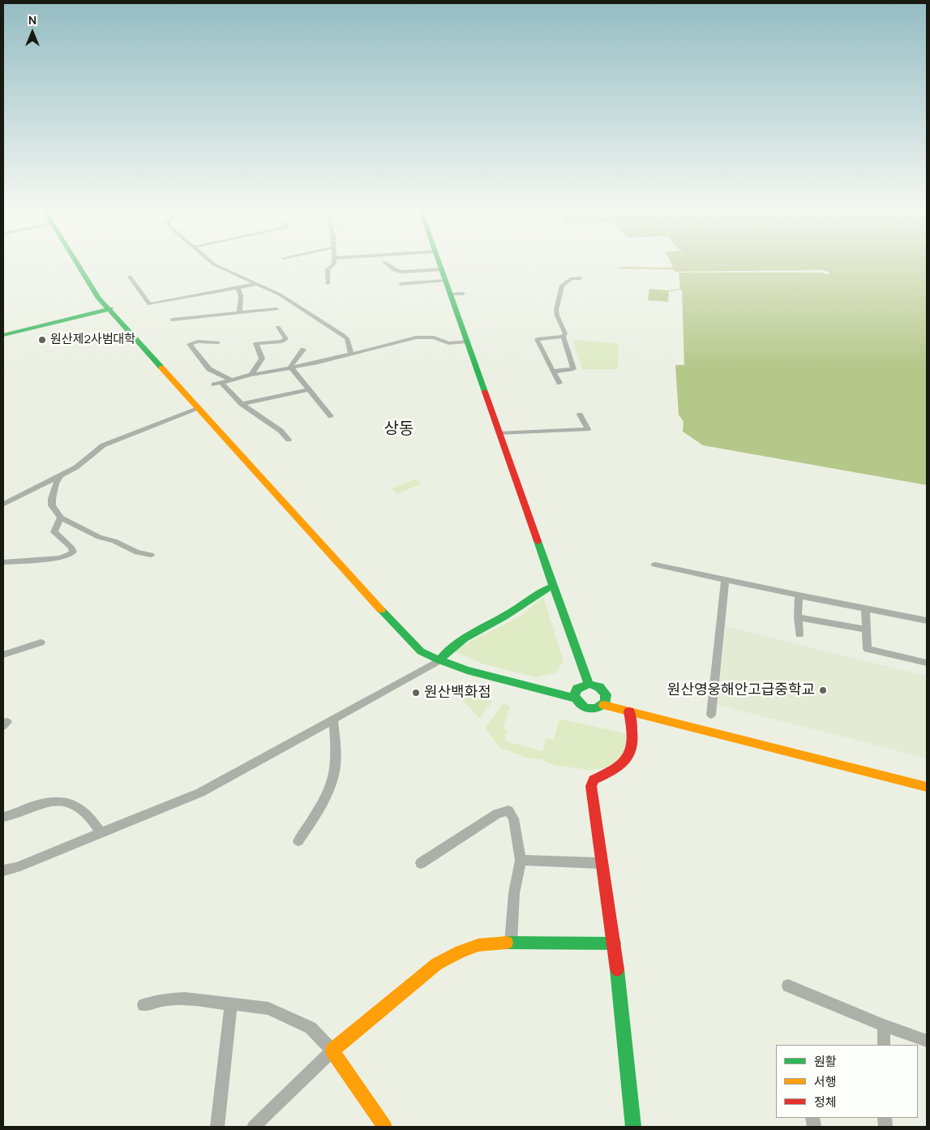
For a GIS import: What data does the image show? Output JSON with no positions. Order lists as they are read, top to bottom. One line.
{"districts":["상동"],"places":["원산제2사범대학","원산영웅해안고급중학교","원산백화점"],"legend":["원활","서행","정체"],"north":"top"}
